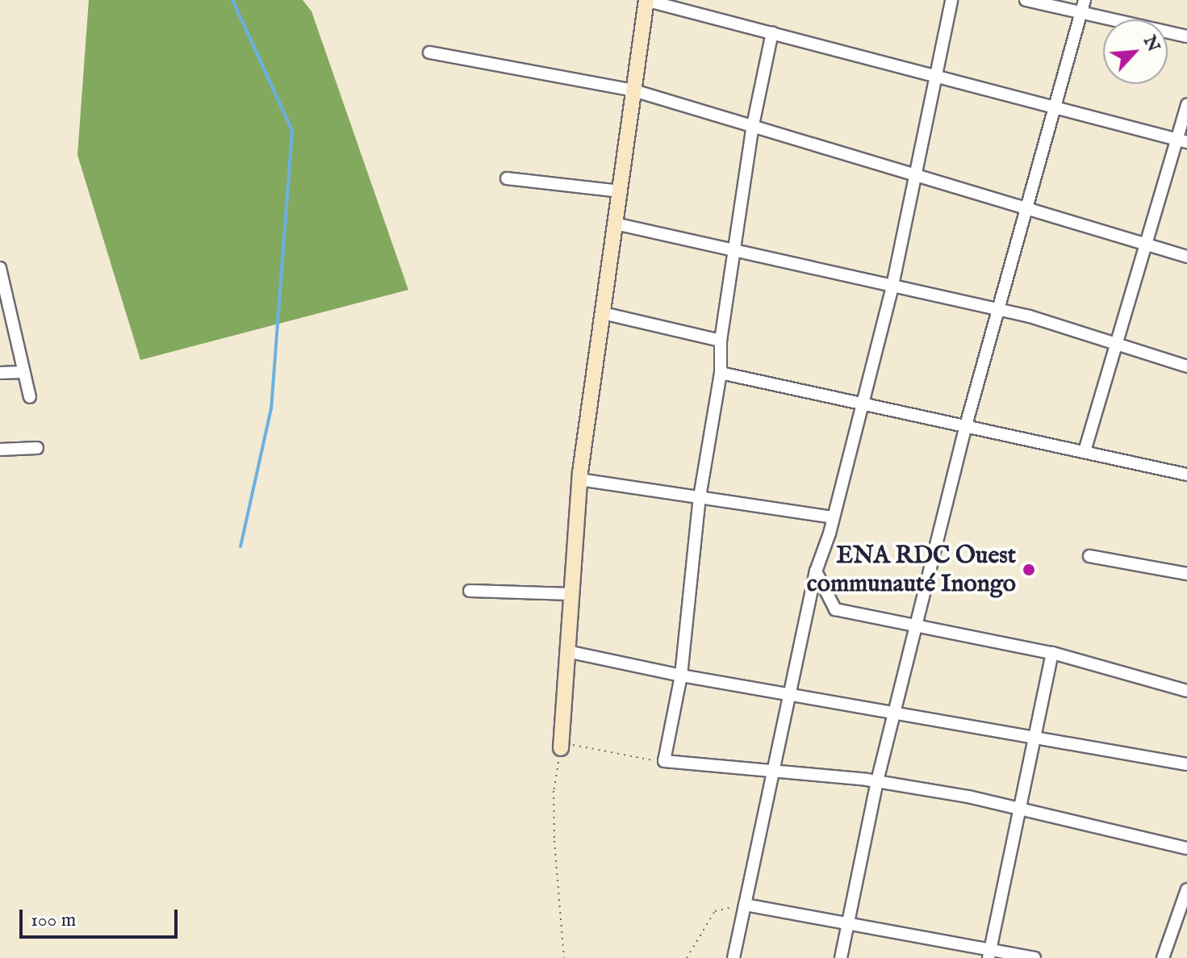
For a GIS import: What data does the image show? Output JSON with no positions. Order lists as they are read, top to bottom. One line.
{"places":["ENA RDC Ouest communauté Inongo"],"scale_bar":"100 m","north":"top right"}
